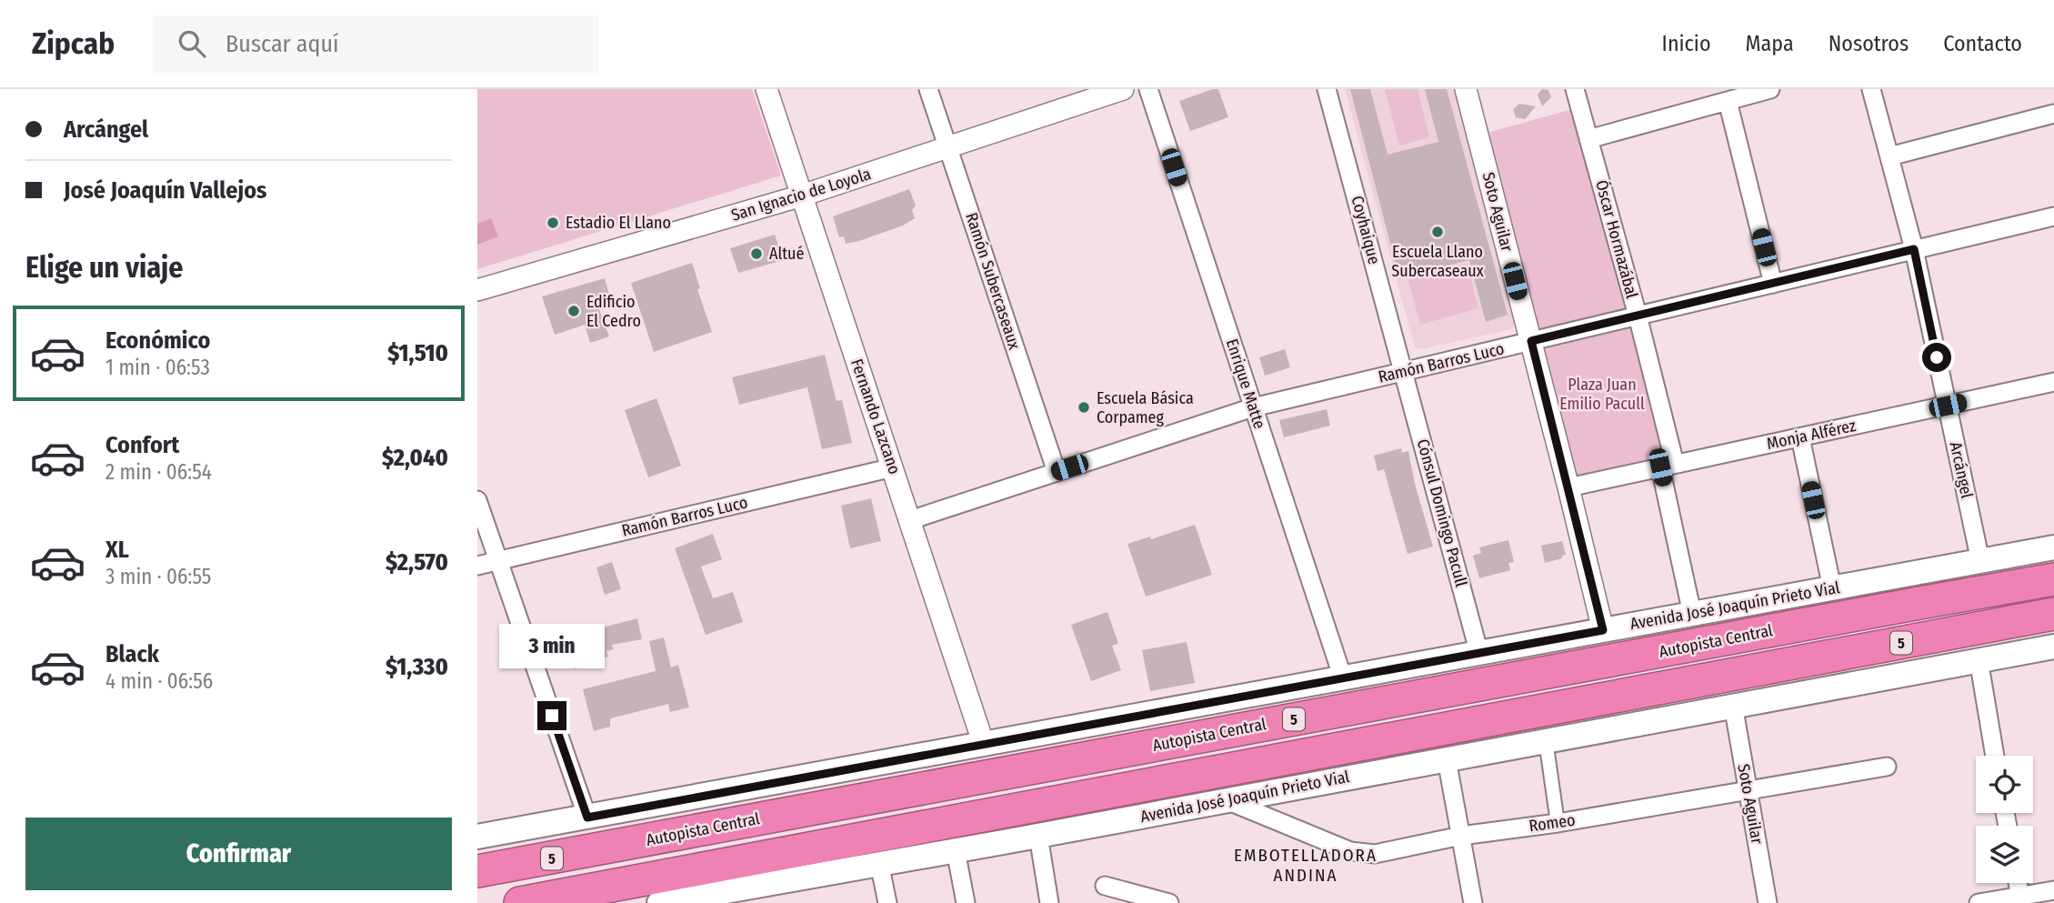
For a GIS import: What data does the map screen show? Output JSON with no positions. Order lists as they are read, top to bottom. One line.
{"streets":{"highway":["Autopista Central","5"],"main road":["Avenida José Joaquín Prieto Vial"],"street":["San Ignacio de Loyola","Soto Aguilar","Coyhaique","Óscar Hormazábal","Ramón Subercaseaux","Ramón Barros Luco","Enrique Matte","Fernando Lazcano","Monja Alférez","Arcángel","Cónsul Domingo Pacull","Romeo"]},"crossings":[["San Ignacio de Loyola","Ramón Subercaseaux"],["San Ignacio de Loyola","Fernando Lazcano"],["Soto Aguilar","Ramón Barros Luco"],["Soto Aguilar","Monja Alférez"],["Soto Aguilar","Avenida José Joaquín Prieto Vial"],["Soto Aguilar","Romeo"],["Coyhaique","Ramón Barros Luco"],["Coyhaique","Cónsul Domingo Pacull"],["Óscar Hormazábal","Ramón Barros Luco"],["Óscar Hormazábal","Monja Alférez"],["Óscar Hormazábal","Avenida José Joaquín Prieto Vial"],["Ramón Subercaseaux","Ramón Barros Luco"],["Ramón Barros Luco","Enrique Matte"],["Ramón Barros Luco","Fernando Lazcano"],["Ramón Barros Luco","Arcángel"],["Ramón Barros Luco","Cónsul Domingo Pacull"],["Enrique Matte","Avenida José Joaquín Prieto Vial"],["Fernando Lazcano","Avenida José Joaquín Prieto Vial"],["Monja Alférez","Arcángel"],["Arcángel","Avenida José Joaquín Prieto Vial"],["Cónsul Domingo Pacull","Avenida José Joaquín Prieto Vial"],["Avenida José Joaquín Prieto Vial","Romeo"]],"districts":["EMBOTELLADORA ANDINA"],"parks":["Plaza Juan Emilio Pacull"],"places":["Estadio El Llano","Escuela Llano Subercaseaux","Altué","Edificio El Cedro","Escuela Básica Corpameg"],"page":{"header":"Zipcab","search":"Buscar aquí","nav":["Inicio","Mapa","Nosotros","Contacto"],"banner":["Arcángel","José Joaquín Vallejos"],"heading":"Elige un viaje","list":[{"name":"Económico","note":"1 min · 06:53","value":"$1,510"},{"name":"Confort","note":"2 min · 06:54","value":"$2,040"},{"name":"XL","note":"3 min · 06:55","value":"$2,570"},{"name":"Black","note":"4 min · 06:56","value":"$1,330"}],"bubble":"3 min","buttons":"Confirmar"}}
